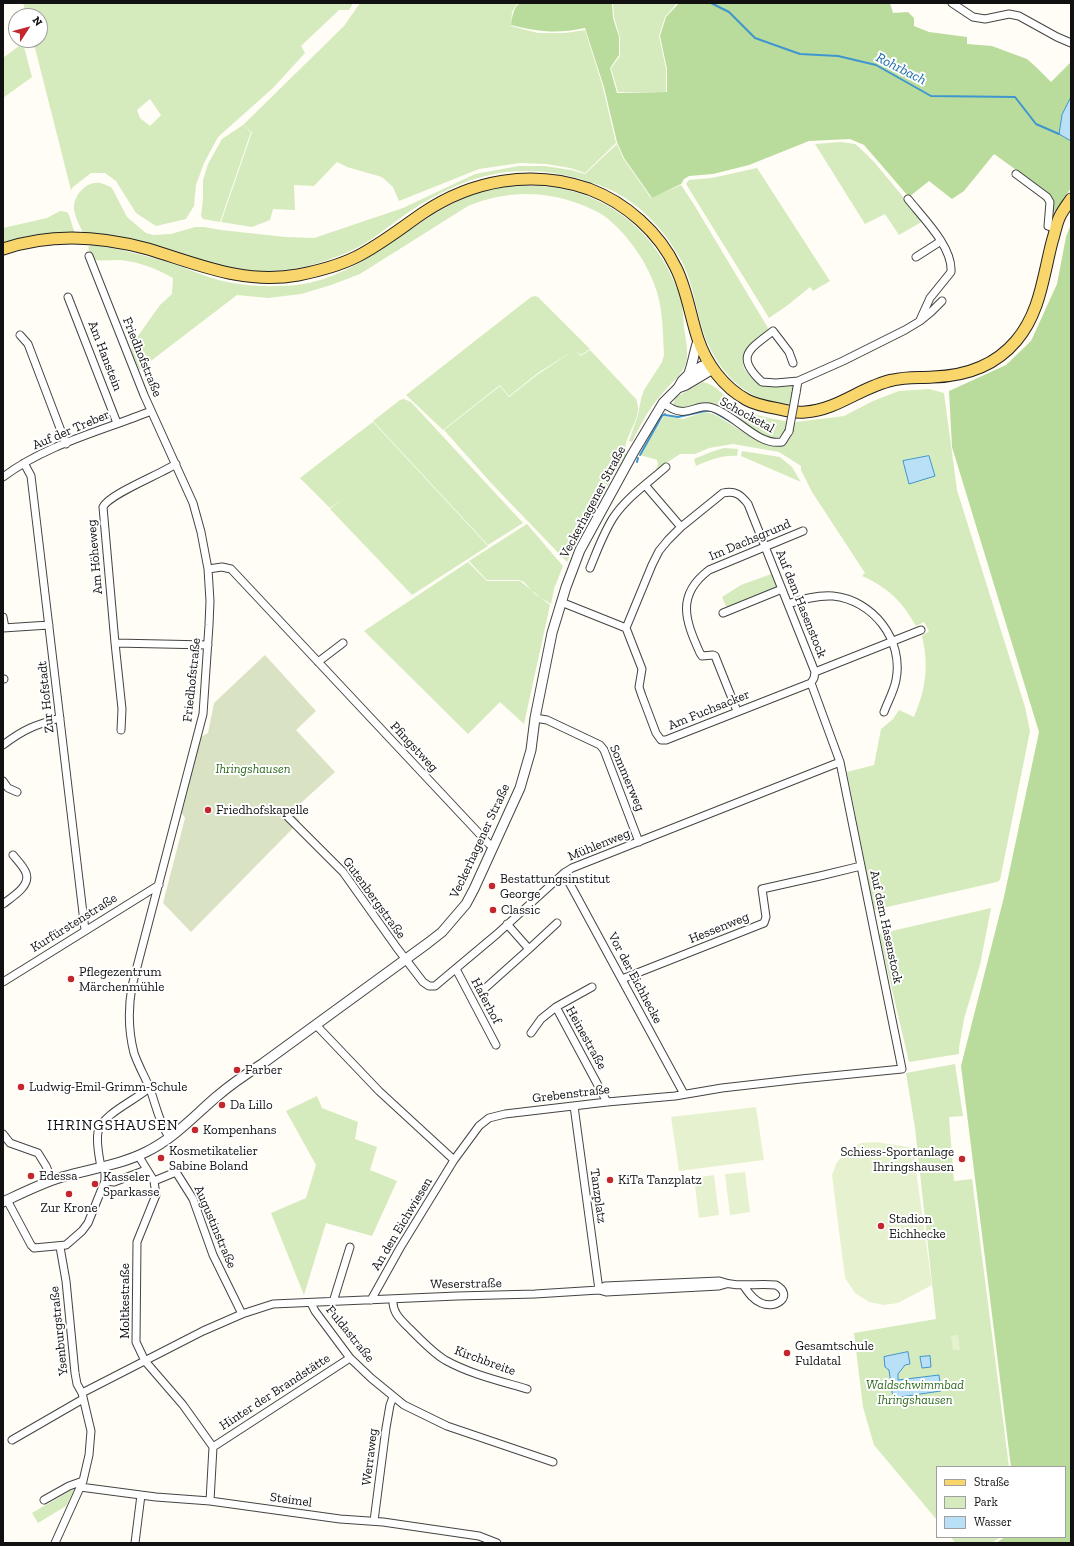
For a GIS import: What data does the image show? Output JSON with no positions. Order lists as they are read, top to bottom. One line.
{"streets":{"street":["Am Hanstein","Friedhofstraße","Schocketal","Auf der Treber","Veckerhagener Straße","Im Dachsgrund","Am Höheweg","Auf dem Hasenstock","Zur Hofstadt","Am Fuchsacker","Pfingstweg","Sommerweg","Mühlenweg","Gutenbergstraße","Kurfürstenstraße","Hessenweg","Vor der Eichhecke","Haferhof","Heinestraße","Grebenstraße","Tanzplatz","An den Eichwiesen","Augustinstraße","Weserstraße","Moltkestraße","Ysenburgstraße","Fuldastraße","Kirchbreite","Hinter der Brandstätte","Werraweg","Steimel"]},"crossings":[["Am Hanstein","Auf der Treber"],["Friedhofstraße","Auf der Treber"],["Friedhofstraße","Veckerhagener Straße"],["Friedhofstraße","Am Höheweg"],["Friedhofstraße","Pfingstweg"],["Friedhofstraße","Kurfürstenstraße"],["Schocketal","Veckerhagener Straße"],["Auf der Treber","Zur Hofstadt"],["Veckerhagener Straße","Pfingstweg"],["Veckerhagener Straße","Sommerweg"],["Veckerhagener Straße","Mühlenweg"],["Veckerhagener Straße","Gutenbergstraße"],["Im Dachsgrund","Auf dem Hasenstock"],["Im Dachsgrund","Am Fuchsacker"],["Auf dem Hasenstock","Am Fuchsacker"],["Auf dem Hasenstock","Mühlenweg"],["Auf dem Hasenstock","Hessenweg"],["Auf dem Hasenstock","Grebenstraße"],["Zur Hofstadt","Kurfürstenstraße"],["Sommerweg","Mühlenweg"],["Mühlenweg","Gutenbergstraße"],["Mühlenweg","Vor der Eichhecke"],["Mühlenweg","Haferhof"],["Hessenweg","Vor der Eichhecke"],["Vor der Eichhecke","Grebenstraße"],["Heinestraße","Grebenstraße"],["Grebenstraße","Tanzplatz"],["Grebenstraße","An den Eichwiesen"],["Tanzplatz","Weserstraße"],["An den Eichwiesen","Weserstraße"],["Augustinstraße","Moltkestraße"],["Augustinstraße","Fuldastraße"],["Weserstraße","Fuldastraße"],["Weserstraße","Kirchbreite"],["Moltkestraße","Fuldastraße"],["Moltkestraße","Hinter der Brandstätte"],["Ysenburgstraße","Fuldastraße"],["Ysenburgstraße","Steimel"],["Fuldastraße","Hinter der Brandstätte"],["Fuldastraße","Werraweg"],["Werraweg","Steimel"]],"districts":["IHRINGSHAUSEN"],"water":["Rohrbach"],"parks":["Ihringshausen","Waldschwimmbad Ihringshausen"],"places":["Friedhofskapelle","Bestattungsinstitut George","Classic","Pflegezentrum Märchenmühle","Farber","Ludwig-Emil-Grimm-Schule","Da Lillo","Kompenhans","Kosmetikatelier Sabine Boland","Schiess-Sportanlage Ihringshausen","Edessa","KiTa Tanzplatz","Kasseler Sparkasse","Zur Krone","Stadion Eichhecke","Gesamtschule Fuldatal"],"legend":["Straße","Park","Wasser"],"north":"top right"}
